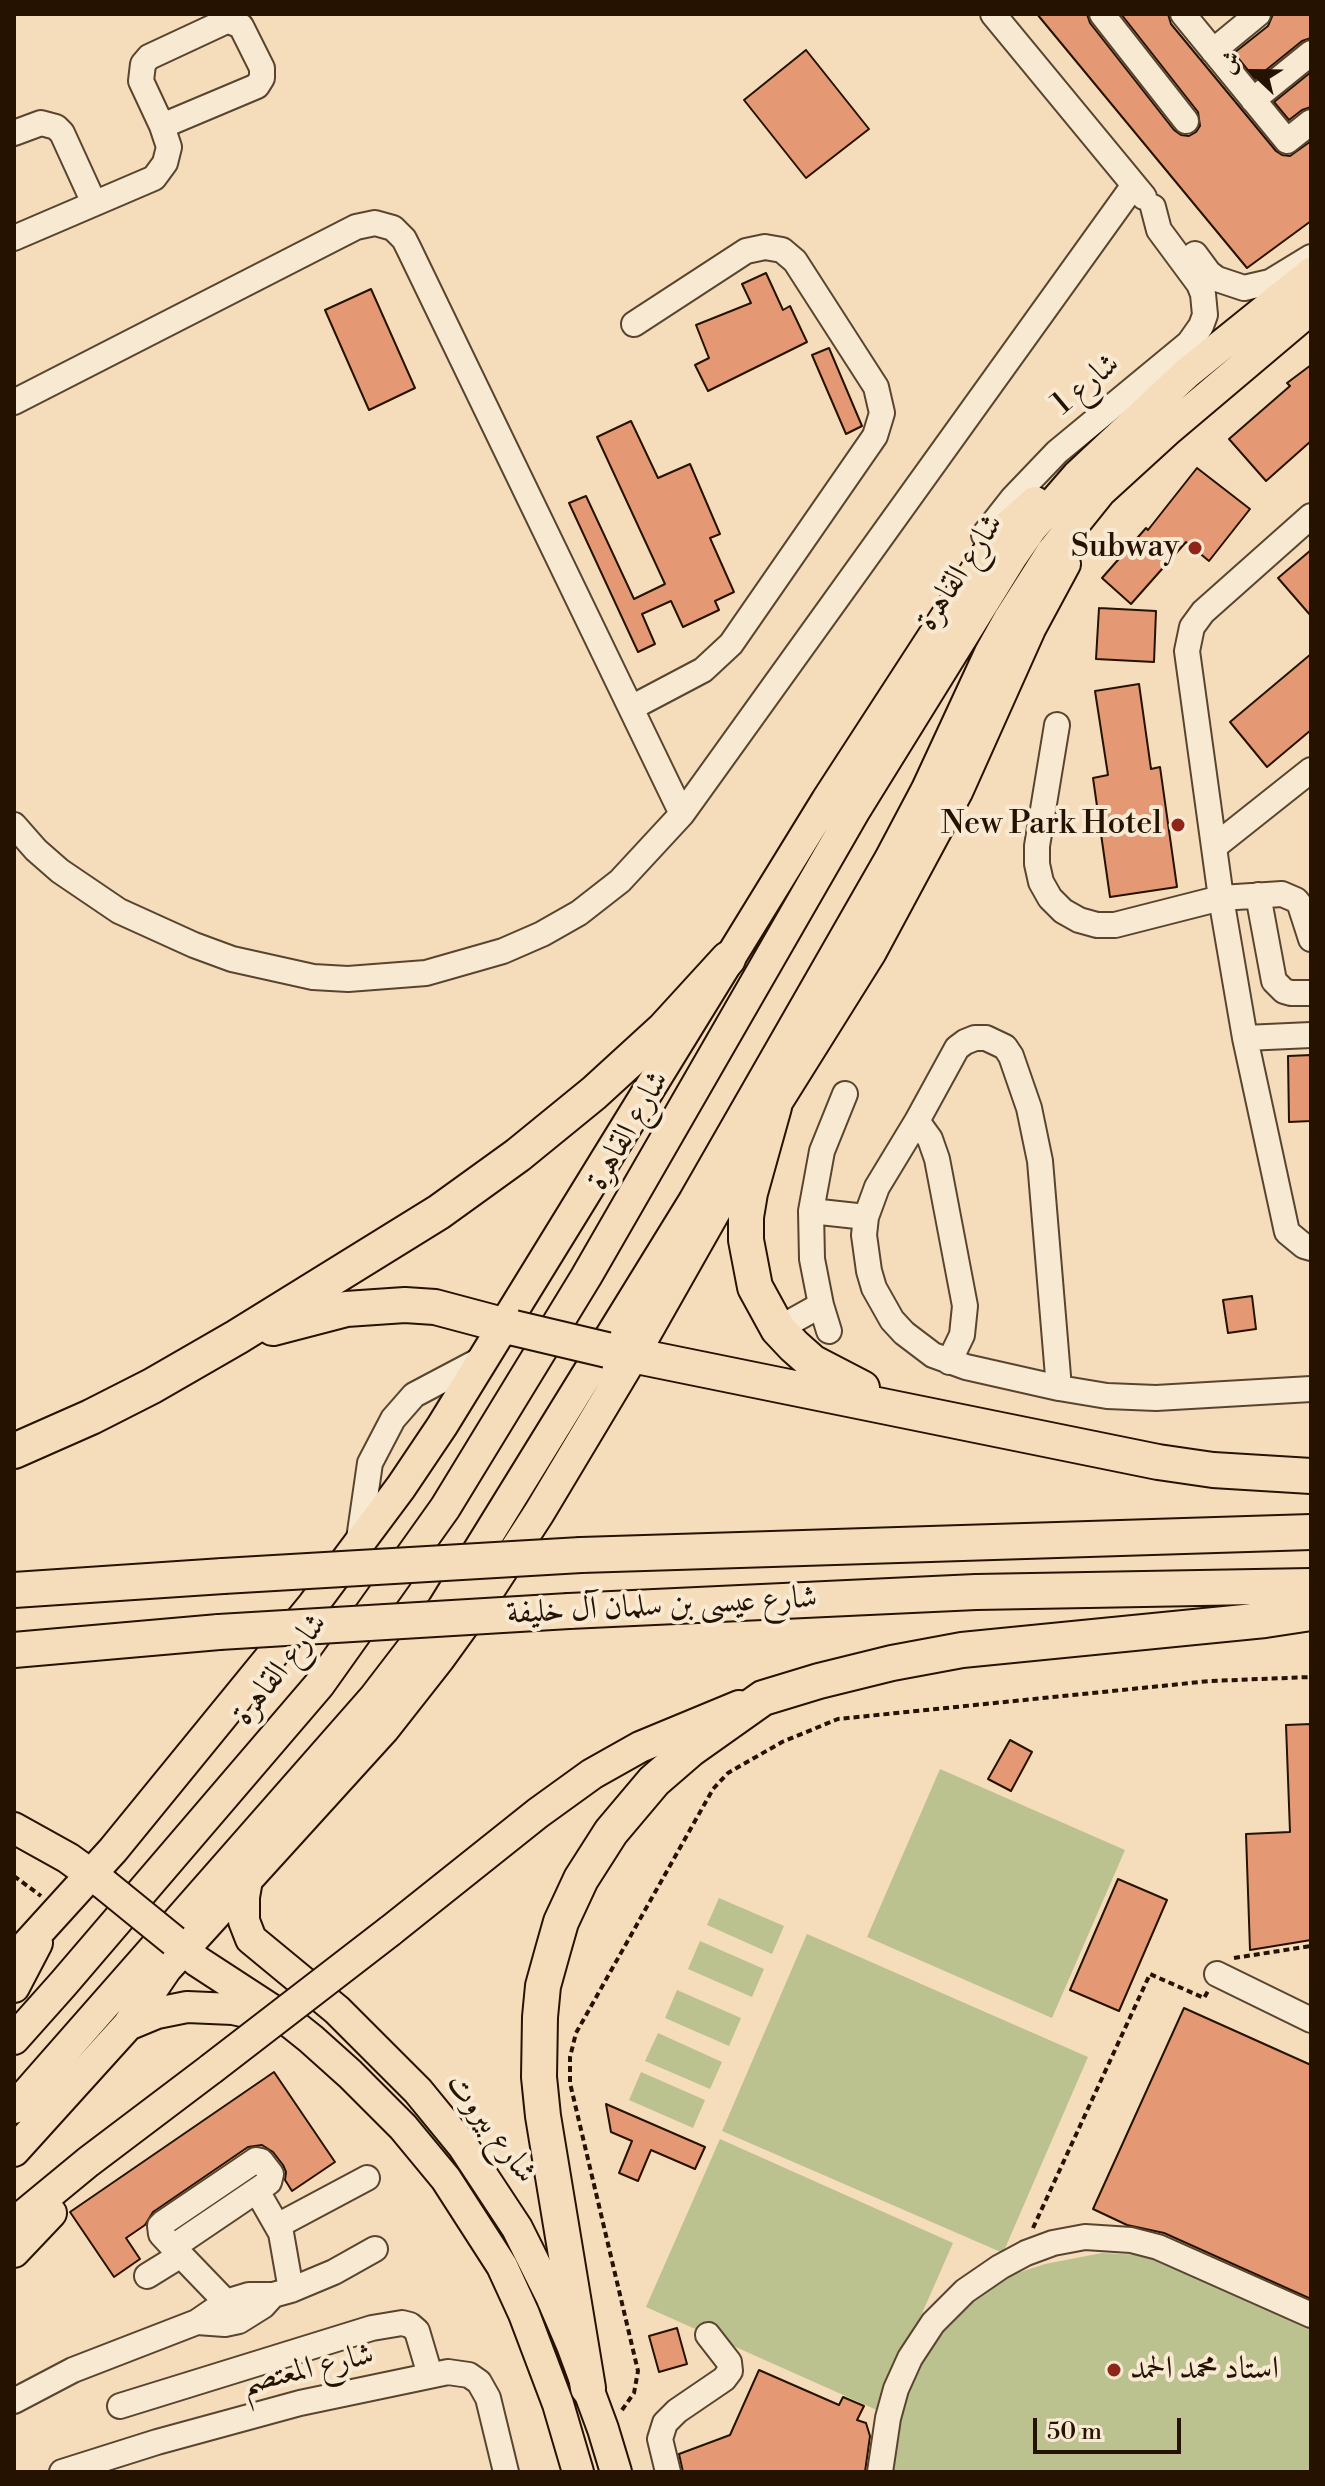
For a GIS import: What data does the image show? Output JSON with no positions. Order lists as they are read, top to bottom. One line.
{"streets":{"highway":["شارع عيسى بن سلمان آل خليفة"],"main road":["شارع القاهرة","شارع بيروت"],"street":["شارع 1","شارع المعتصم"]},"crossings":[["شارع القاهرة","شارع بيروت"]],"places":["Subway","New Park Hotel","استاد محمد الحمد"],"scale_bar":"50 m","north":"left"}
